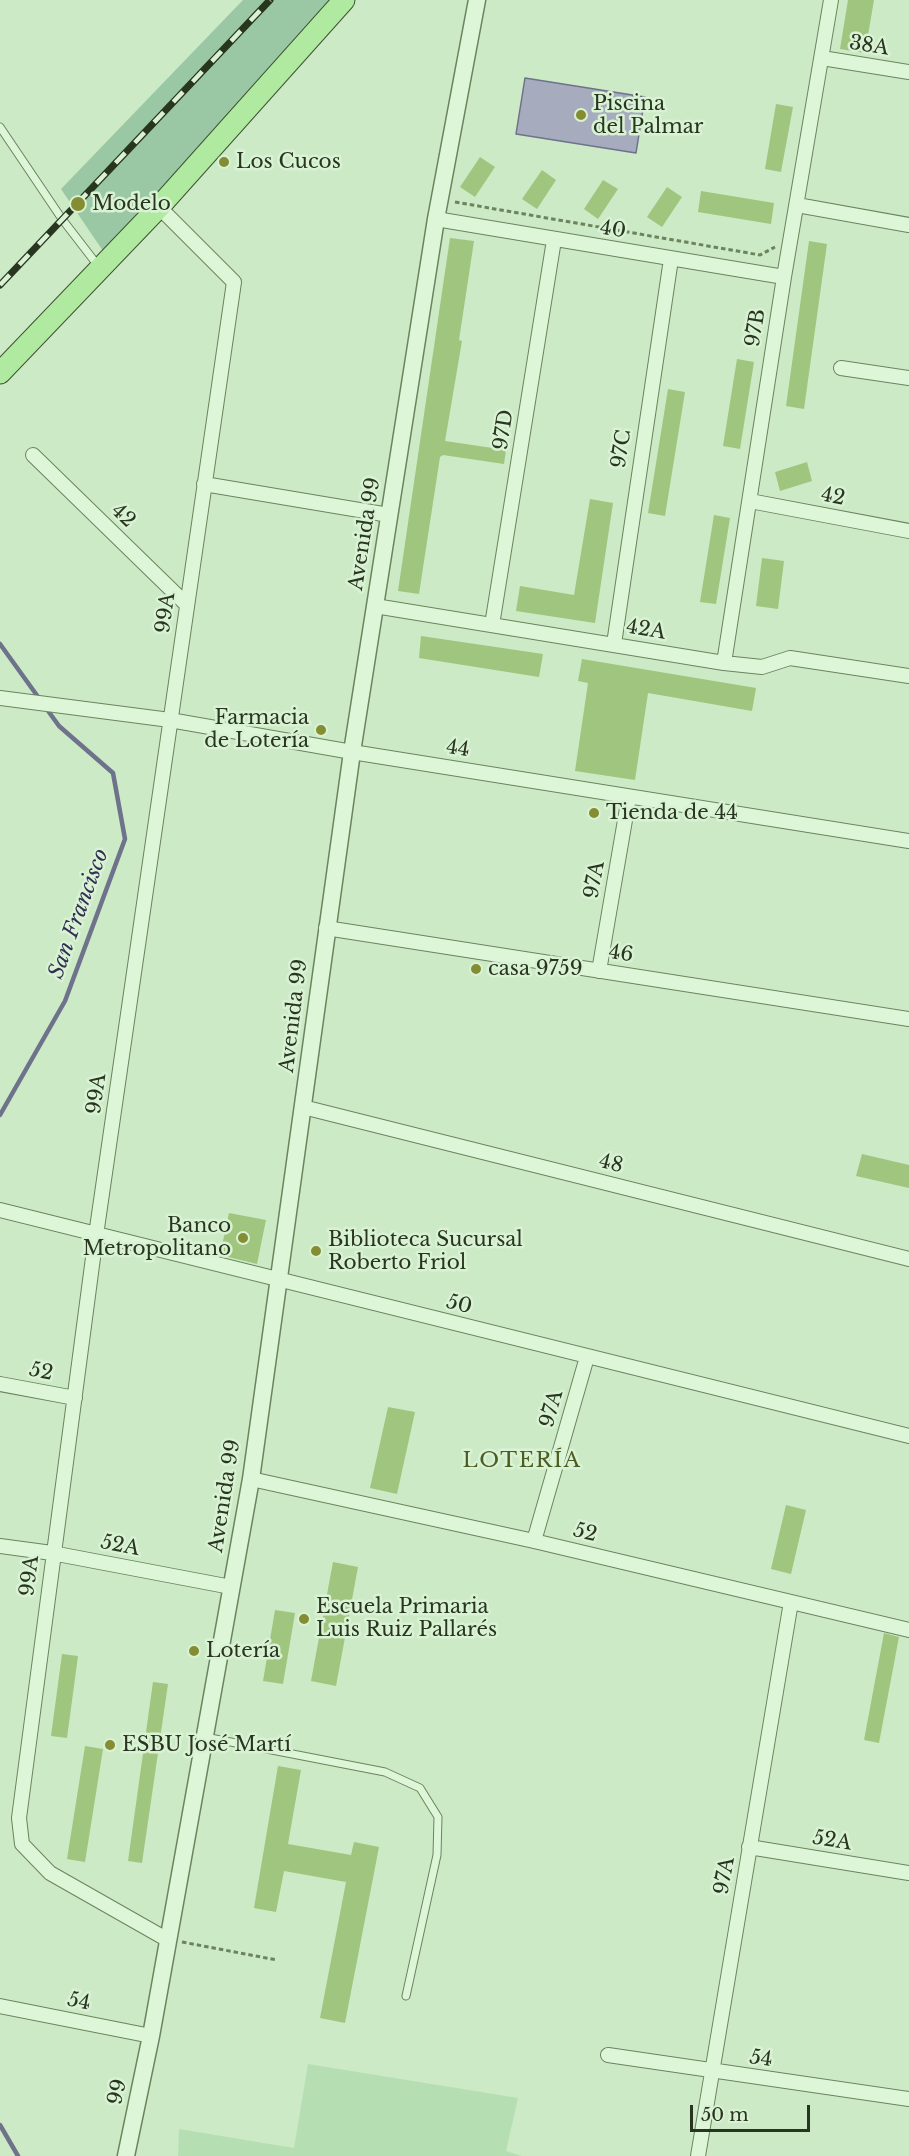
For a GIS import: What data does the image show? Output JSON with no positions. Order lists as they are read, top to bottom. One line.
{"streets":{"street":["38A","40","97B","97D","97C","42","Avenida 99","99A","42A","44","97A","46","48","50","52","52A","54","99"]},"crossings":[["38A","97B"],["40","97B"],["40","97D"],["40","97C"],["40","Avenida 99"],["97B","42"],["97B","42A"],["97D","42A"],["97C","42A"],["42","99A"],["Avenida 99","99A"],["Avenida 99","42A"],["Avenida 99","44"],["Avenida 99","46"],["Avenida 99","48"],["Avenida 99","50"],["Avenida 99","52"],["Avenida 99","52A"],["Avenida 99","54"],["Avenida 99","99"],["99A","44"],["99A","50"],["99A","52"],["99A","52A"],["44","97A"],["97A","46"],["97A","50"],["97A","52"],["97A","52A"],["97A","54"],["54","99"]],"districts":["LOTERÍA"],"water":["San Francisco"],"places":["Piscina del Palmar","Los Cucos","Modelo","Farmacia de Lotería","Tienda de 44","casa 9759","Banco Metropolitano","Biblioteca Sucursal Roberto Friol","Escuela Primaria Luis Ruiz Pallarés","Lotería","ESBU José Martí"],"scale_bar":"50 m"}
